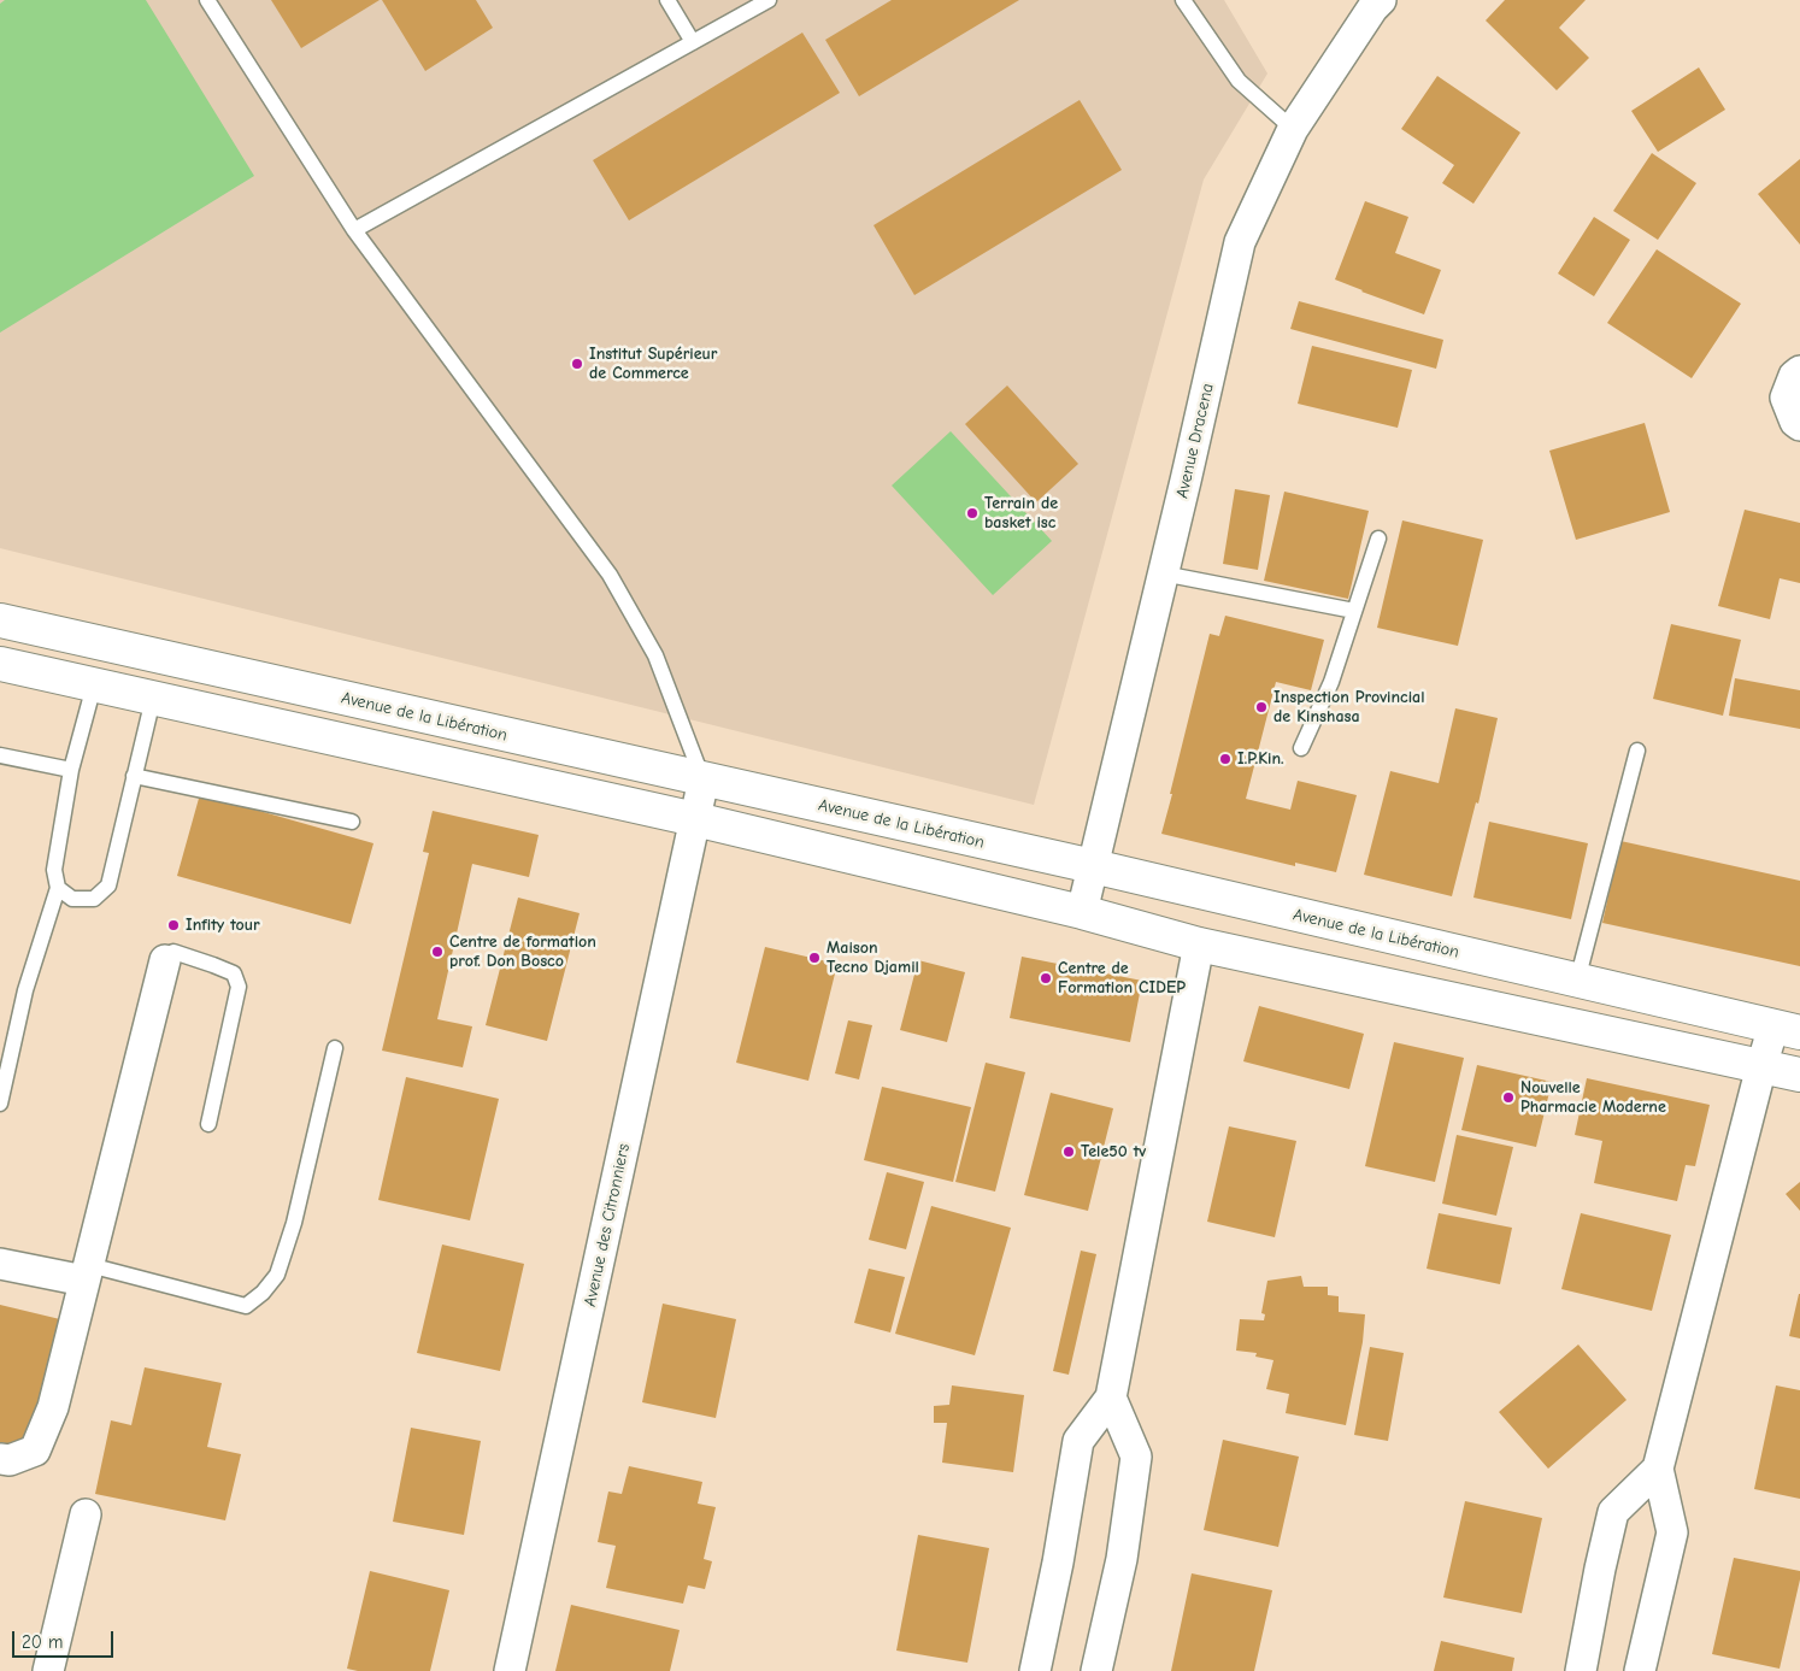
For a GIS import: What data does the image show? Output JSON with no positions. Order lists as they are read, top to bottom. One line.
{"streets":{"main road":["Avenue de la Libération"],"street":["Avenue Dracena","Avenue des Citronniers"]},"crossings":[["Avenue Dracena","Avenue de la Libération"],["Avenue de la Libération","Avenue des Citronniers"]],"places":["Institut Supérieur de Commerce","Terrain de basket isc","Inspection Provincial de Kinshasa","I.P.Kin.","Infity tour","Centre de formation prof. Don Bosco","Maison Tecno Djamil","Centre de Formation CIDEP","Nouvelle Pharmacie Moderne","Tele50 tv"],"scale_bar":"20 m"}
